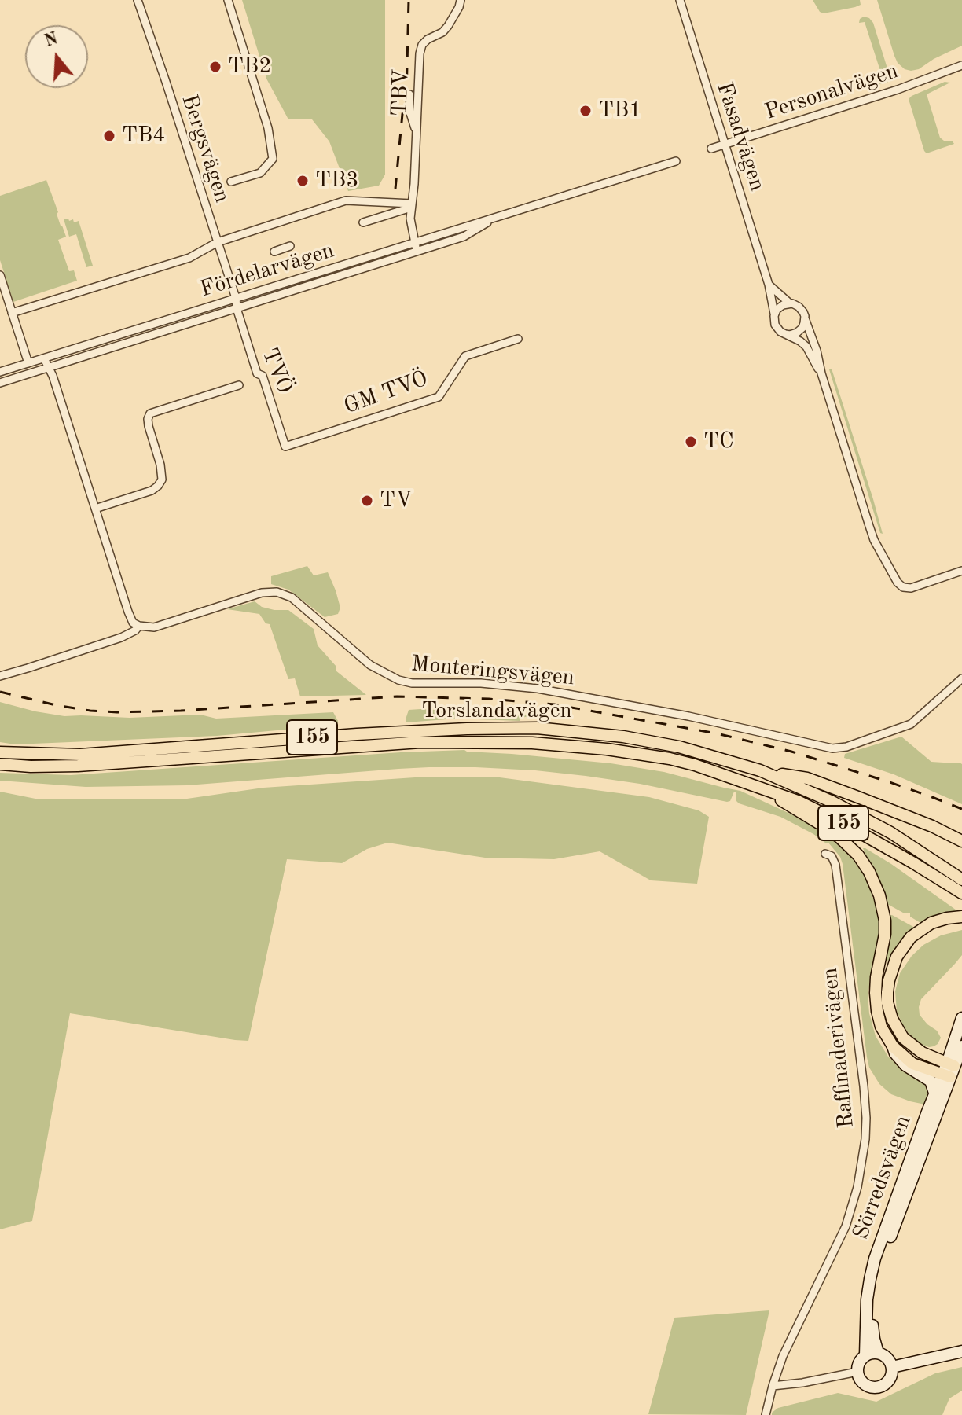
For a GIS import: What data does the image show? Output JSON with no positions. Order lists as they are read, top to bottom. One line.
{"streets":{"main road":["Torslandavägen","155"],"street":["Personalvägen","TBV","Fasadvägen","Bergsvägen","Fördelarvägen","TVÖ","GM TVÖ","Monteringsvägen","Raffinaderivägen","Sörredsvägen"]},"crossings":[["Personalvägen","Fasadvägen"],["TBV","Fördelarvägen"],["Bergsvägen","Fördelarvägen"],["Bergsvägen","TVÖ"],["Fördelarvägen","TVÖ"],["TVÖ","GM TVÖ"]],"places":["TB2","TB1","TB4","TB3","TC","TV"],"north":"top"}
